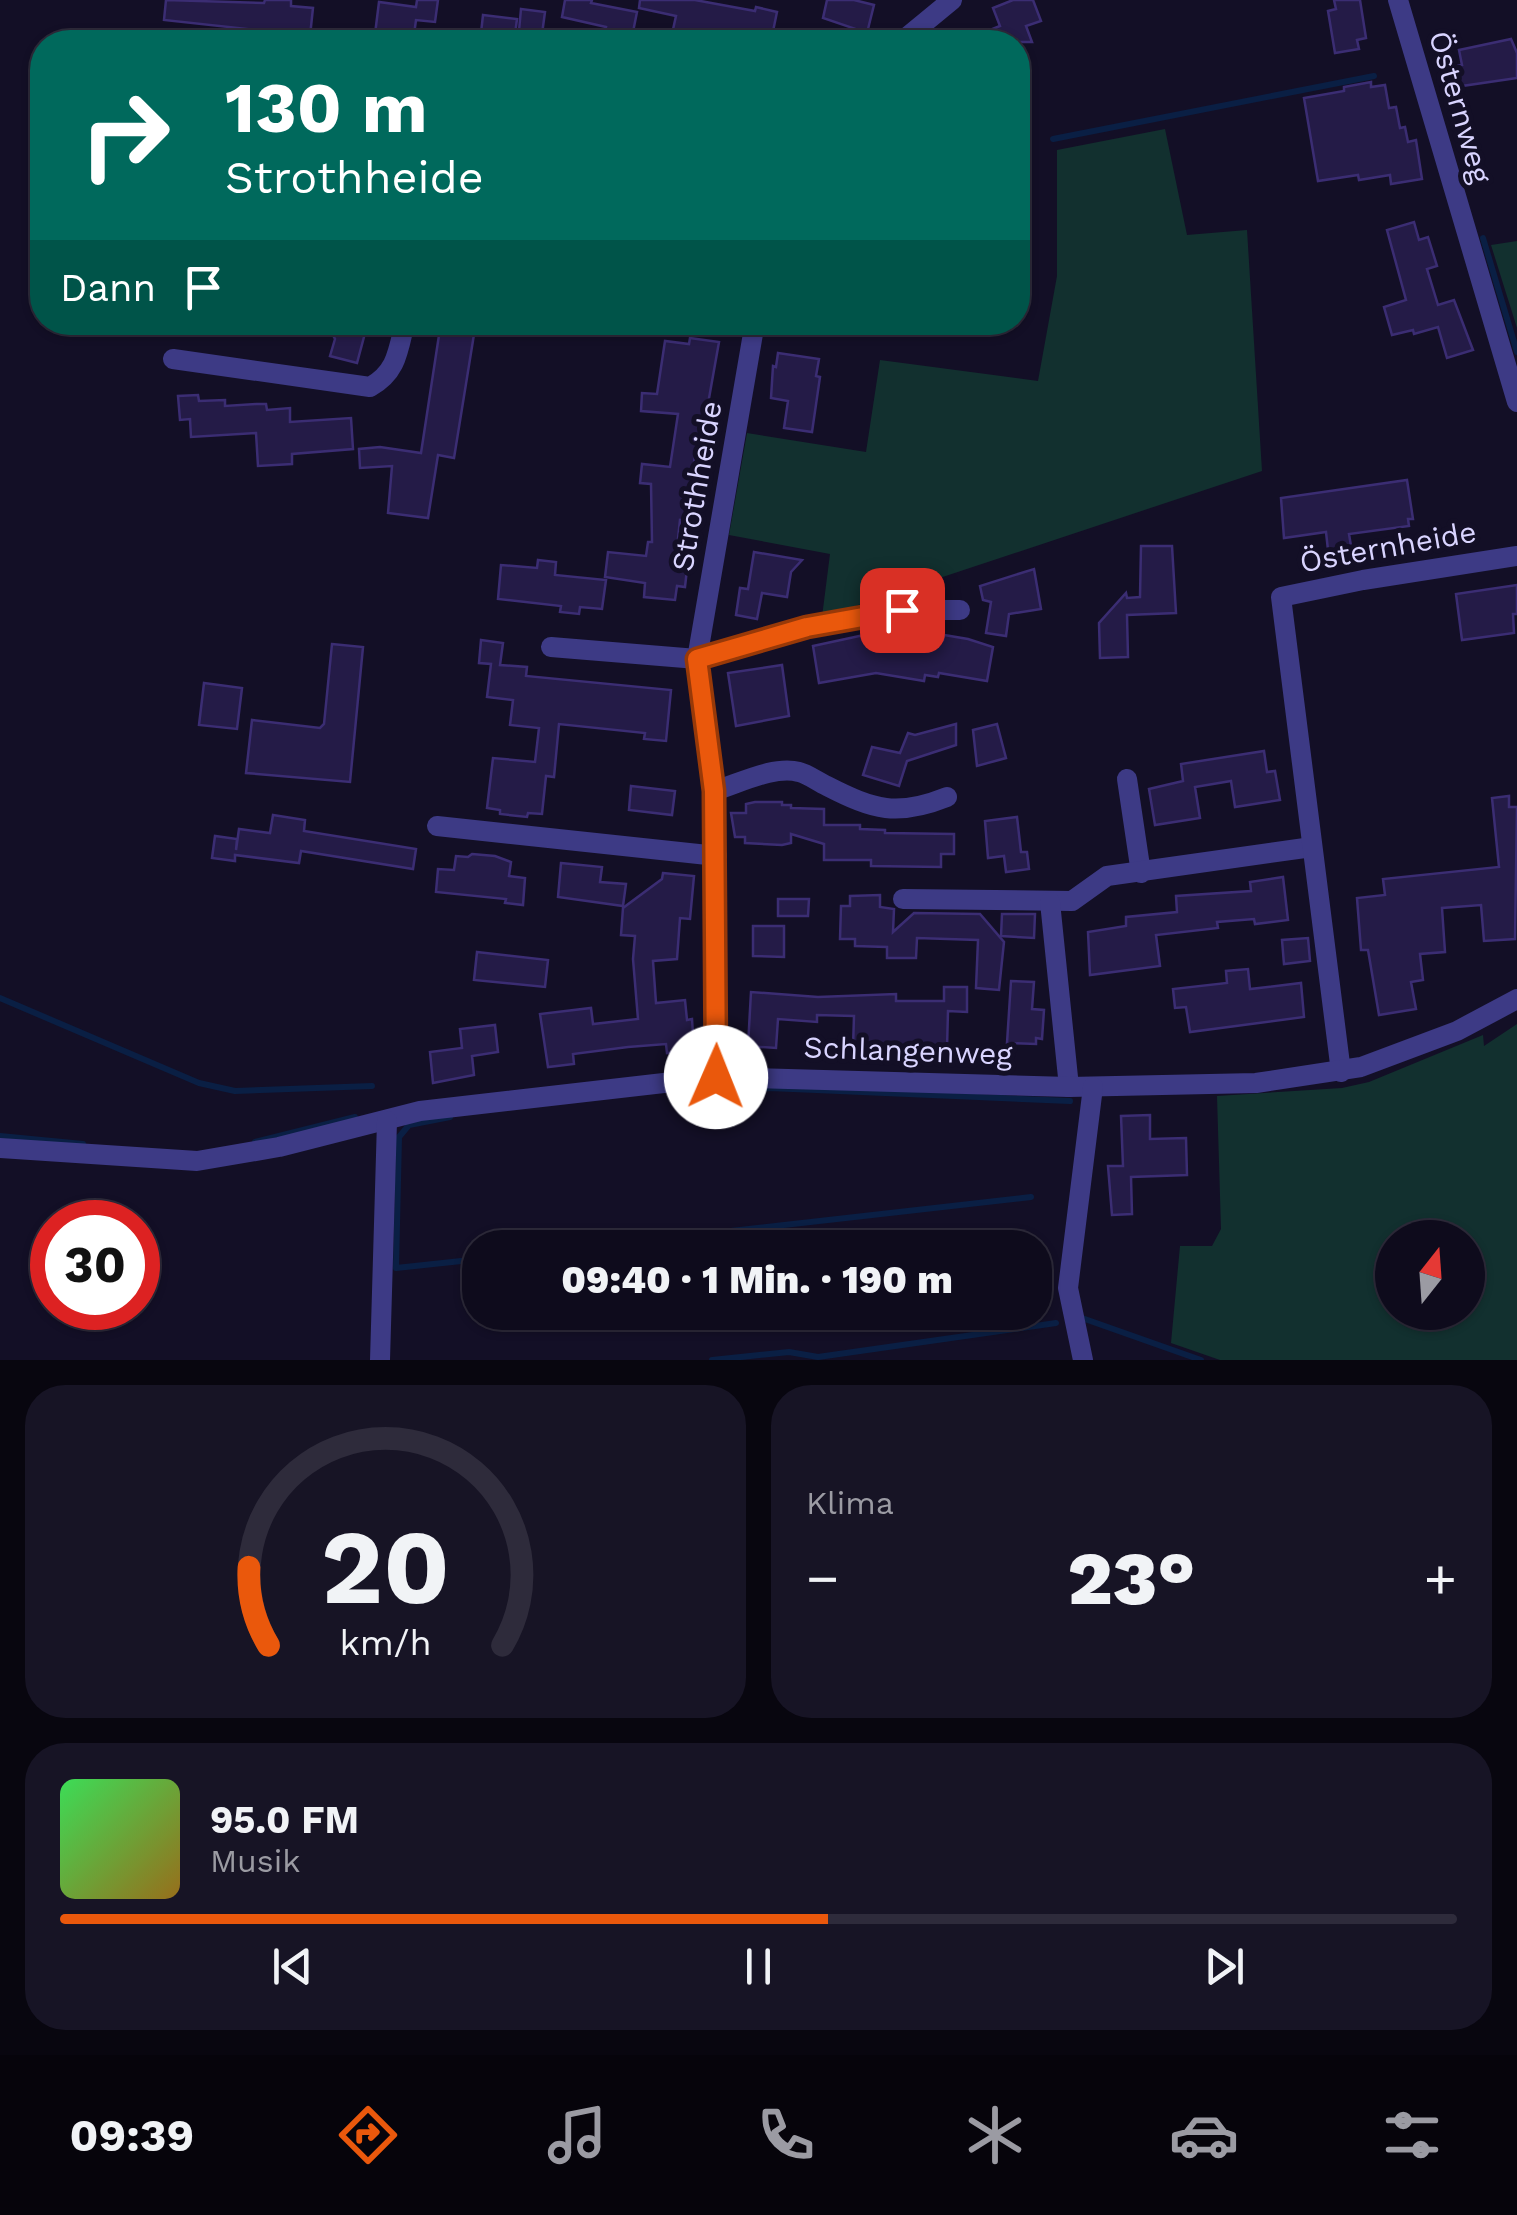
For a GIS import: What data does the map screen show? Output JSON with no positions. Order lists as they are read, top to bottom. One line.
{"streets":{"street":["Östernweg","Strothheide","Östernheide","Schlangenweg"]},"crossings":[["Strothheide","Schlangenweg"],["Östernheide","Schlangenweg"]],"north":"top","page":{"turn":["130 m","Strothheide"],"then":"Dann","limit":"30","trip":"09:40 · 1 Min. · 190 m","tile":"Klima","heat":["−","23°","+"],"song":["95.0 FM","Musik"],"tabs":"09:39","gauge":["20","km/h"]}}
